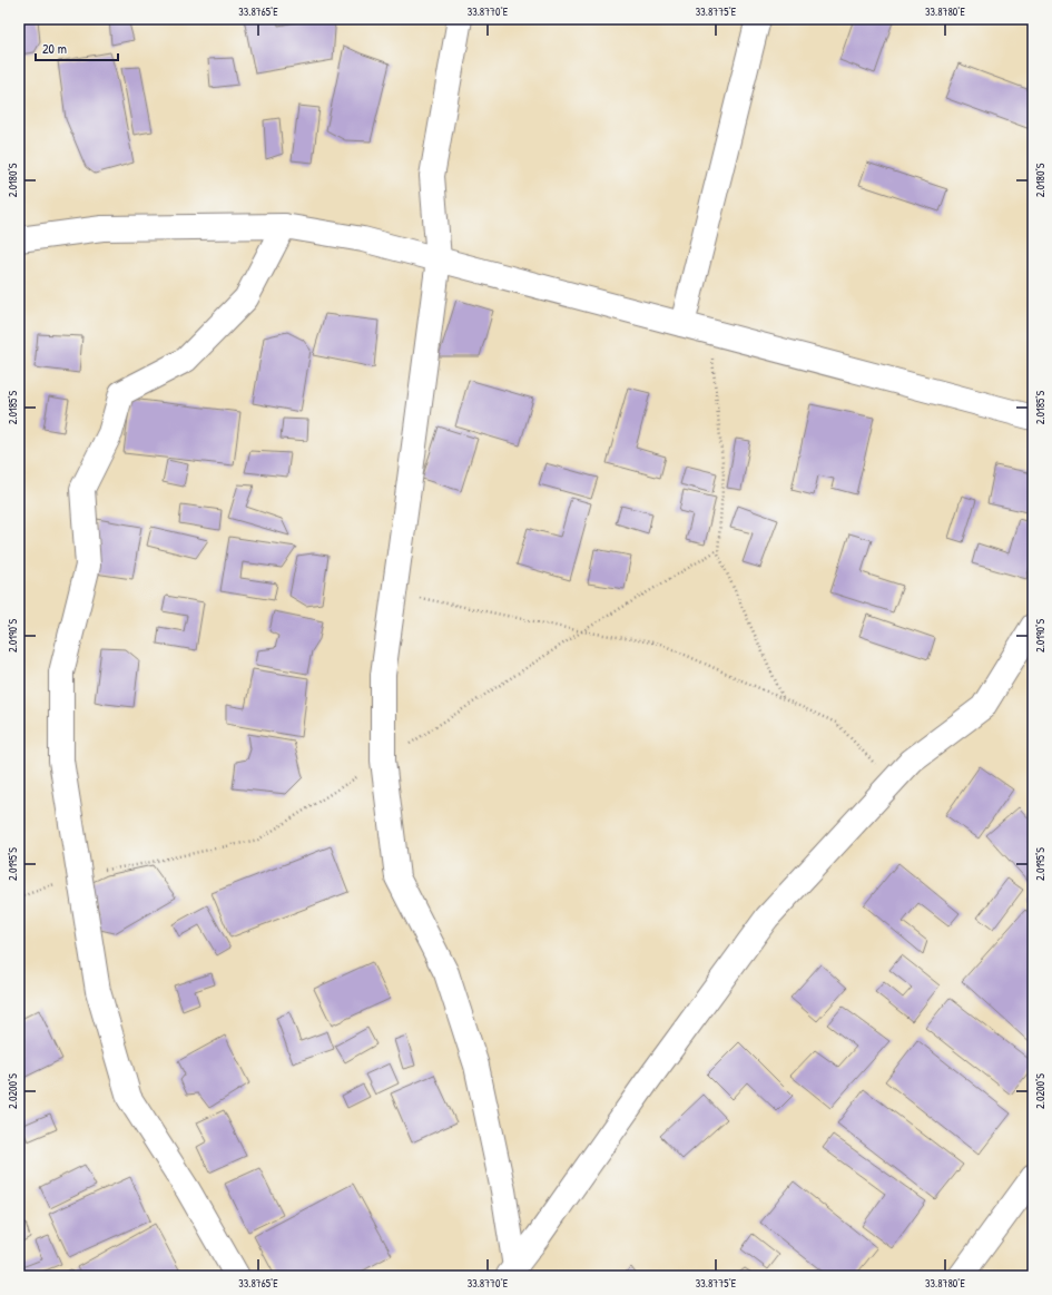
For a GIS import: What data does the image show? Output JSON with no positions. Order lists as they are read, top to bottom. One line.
{"scale_bar":"20 m","coordinates":["33.8765°E","33.8770°E","33.8775°E","33.8780°E","2.0180°S","2.0185°S","2.0190°S","2.0195°S","2.0200°S"]}
